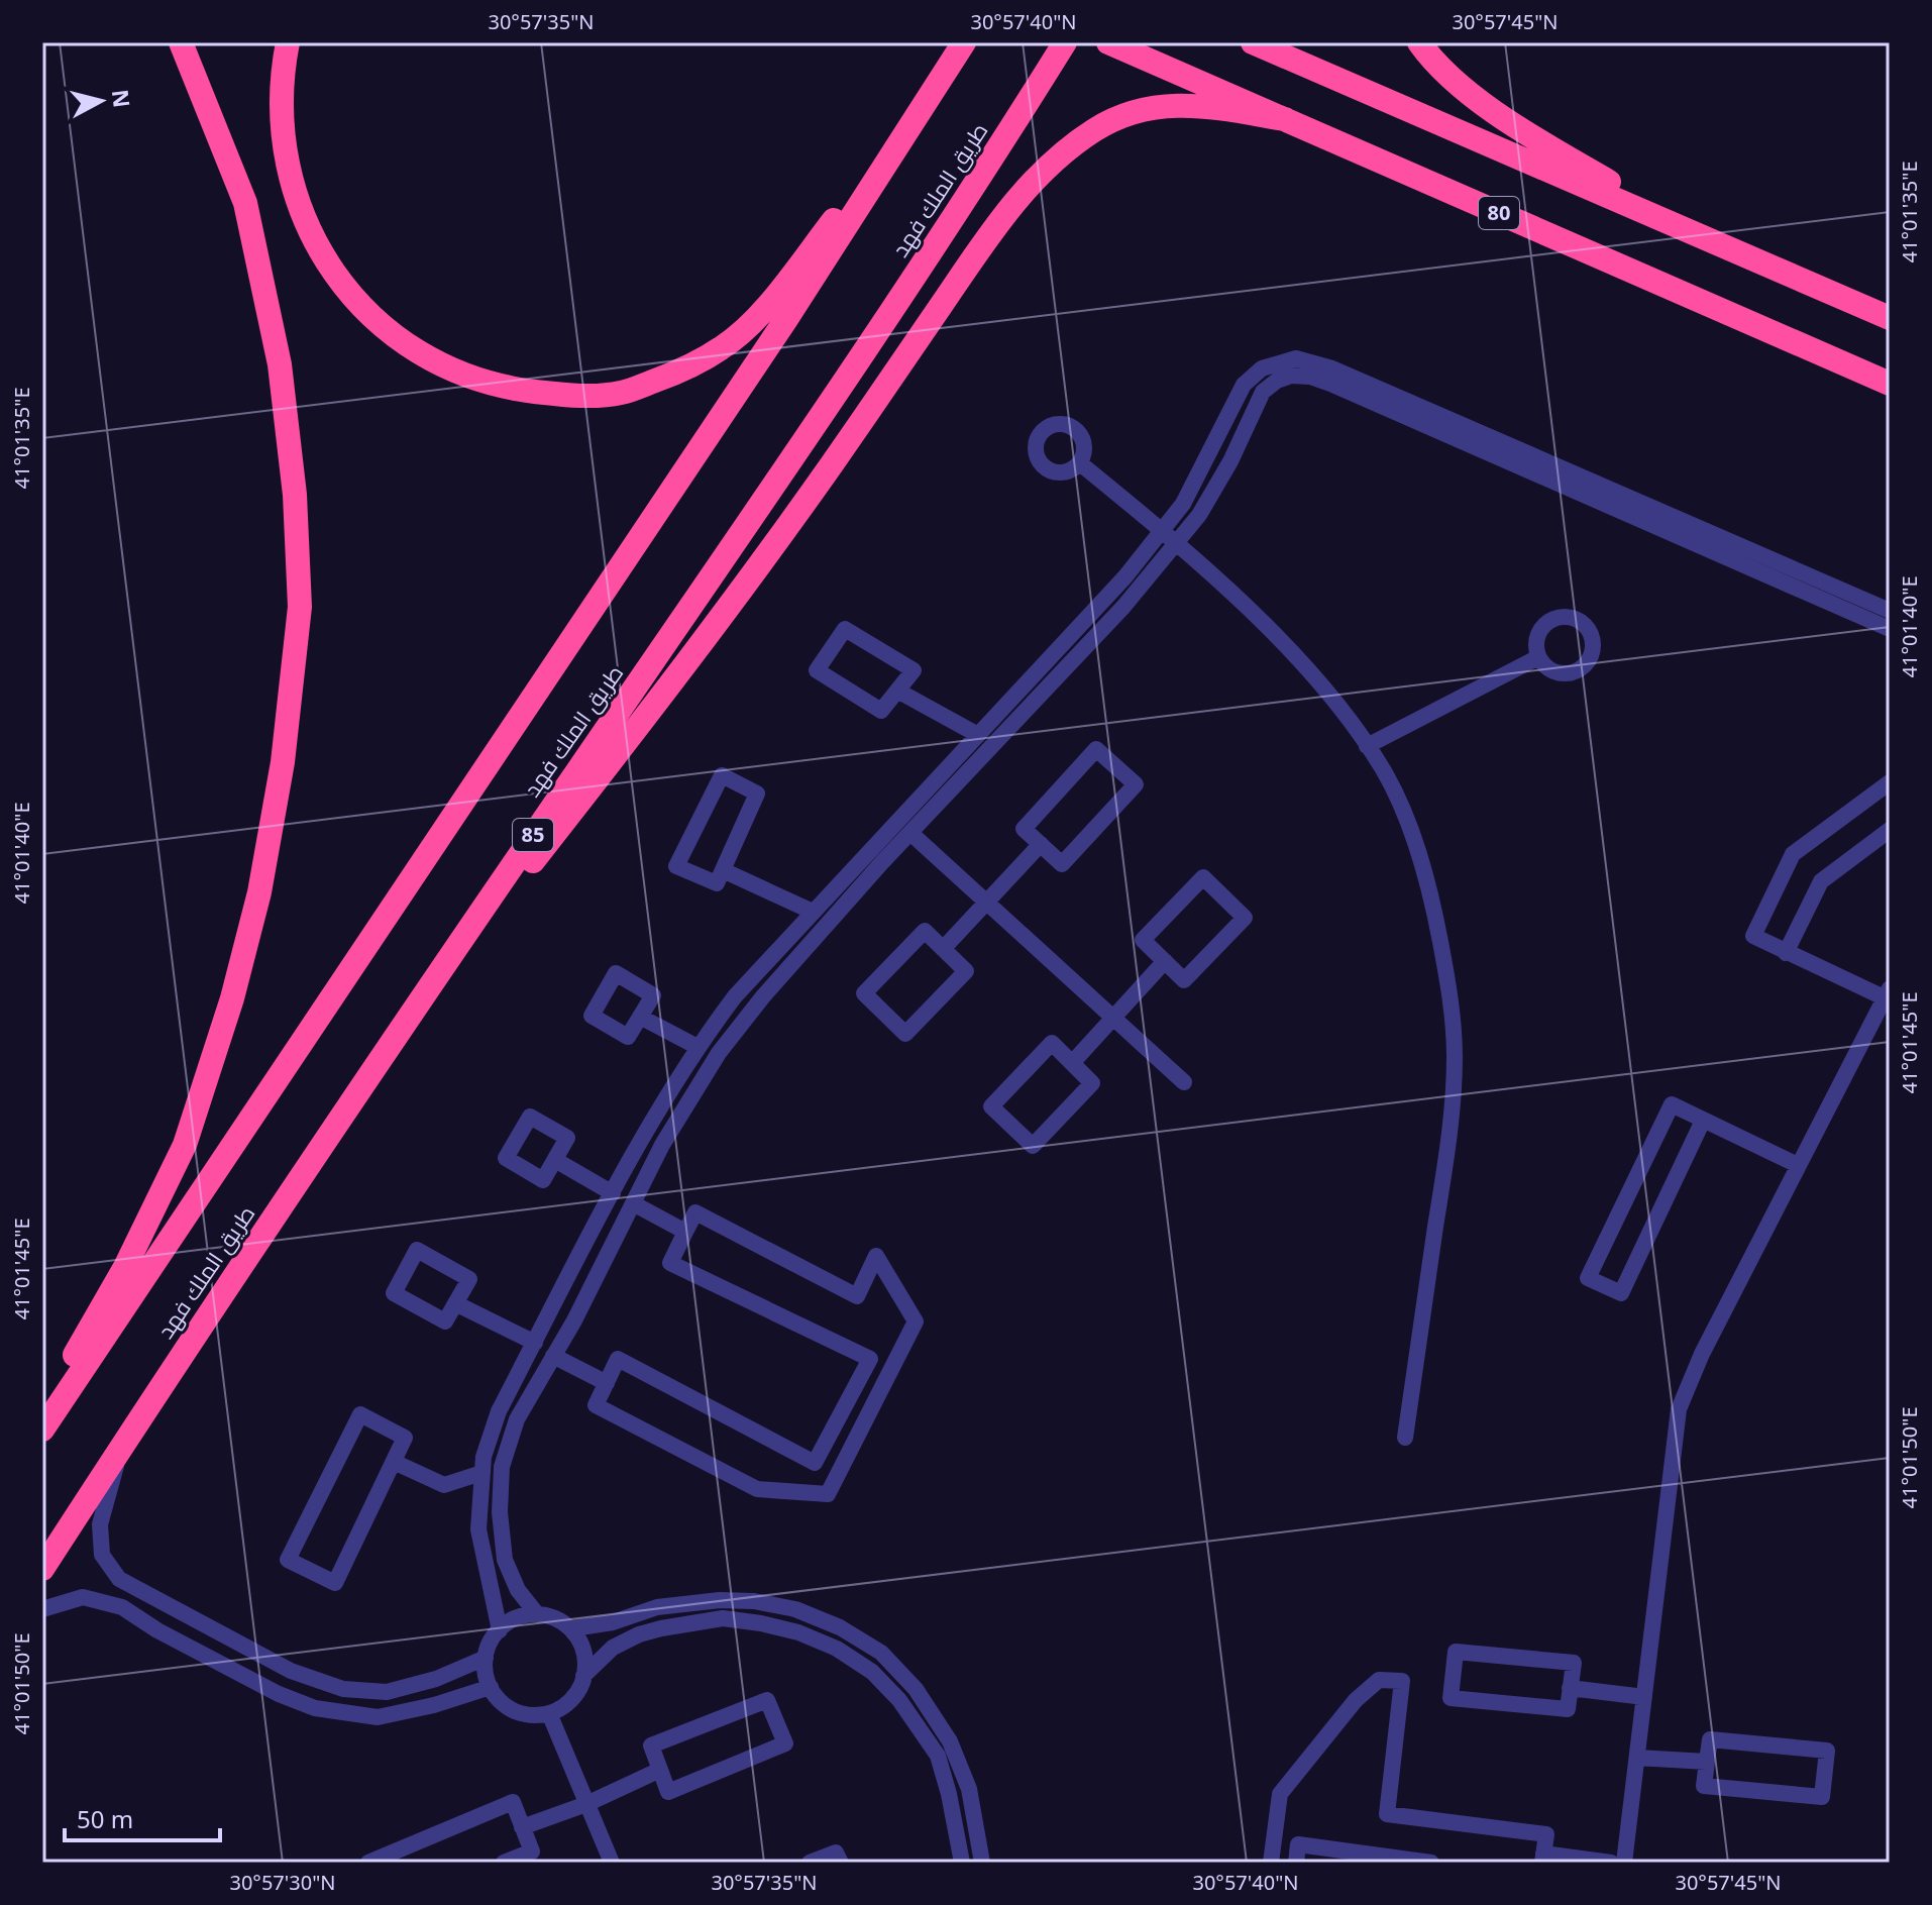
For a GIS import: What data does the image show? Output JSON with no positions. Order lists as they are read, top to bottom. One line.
{"streets":{"highway":["طريق الملك فهد","80","85"]},"scale_bar":"50 m","north":"right","coordinates":["30°57'35\"N","30°57'40\"N","30°57'45\"N","41°01'35\"E","41°01'40\"E","41°01'45\"E","41°01'50\"E","30°57'30\"N"]}
